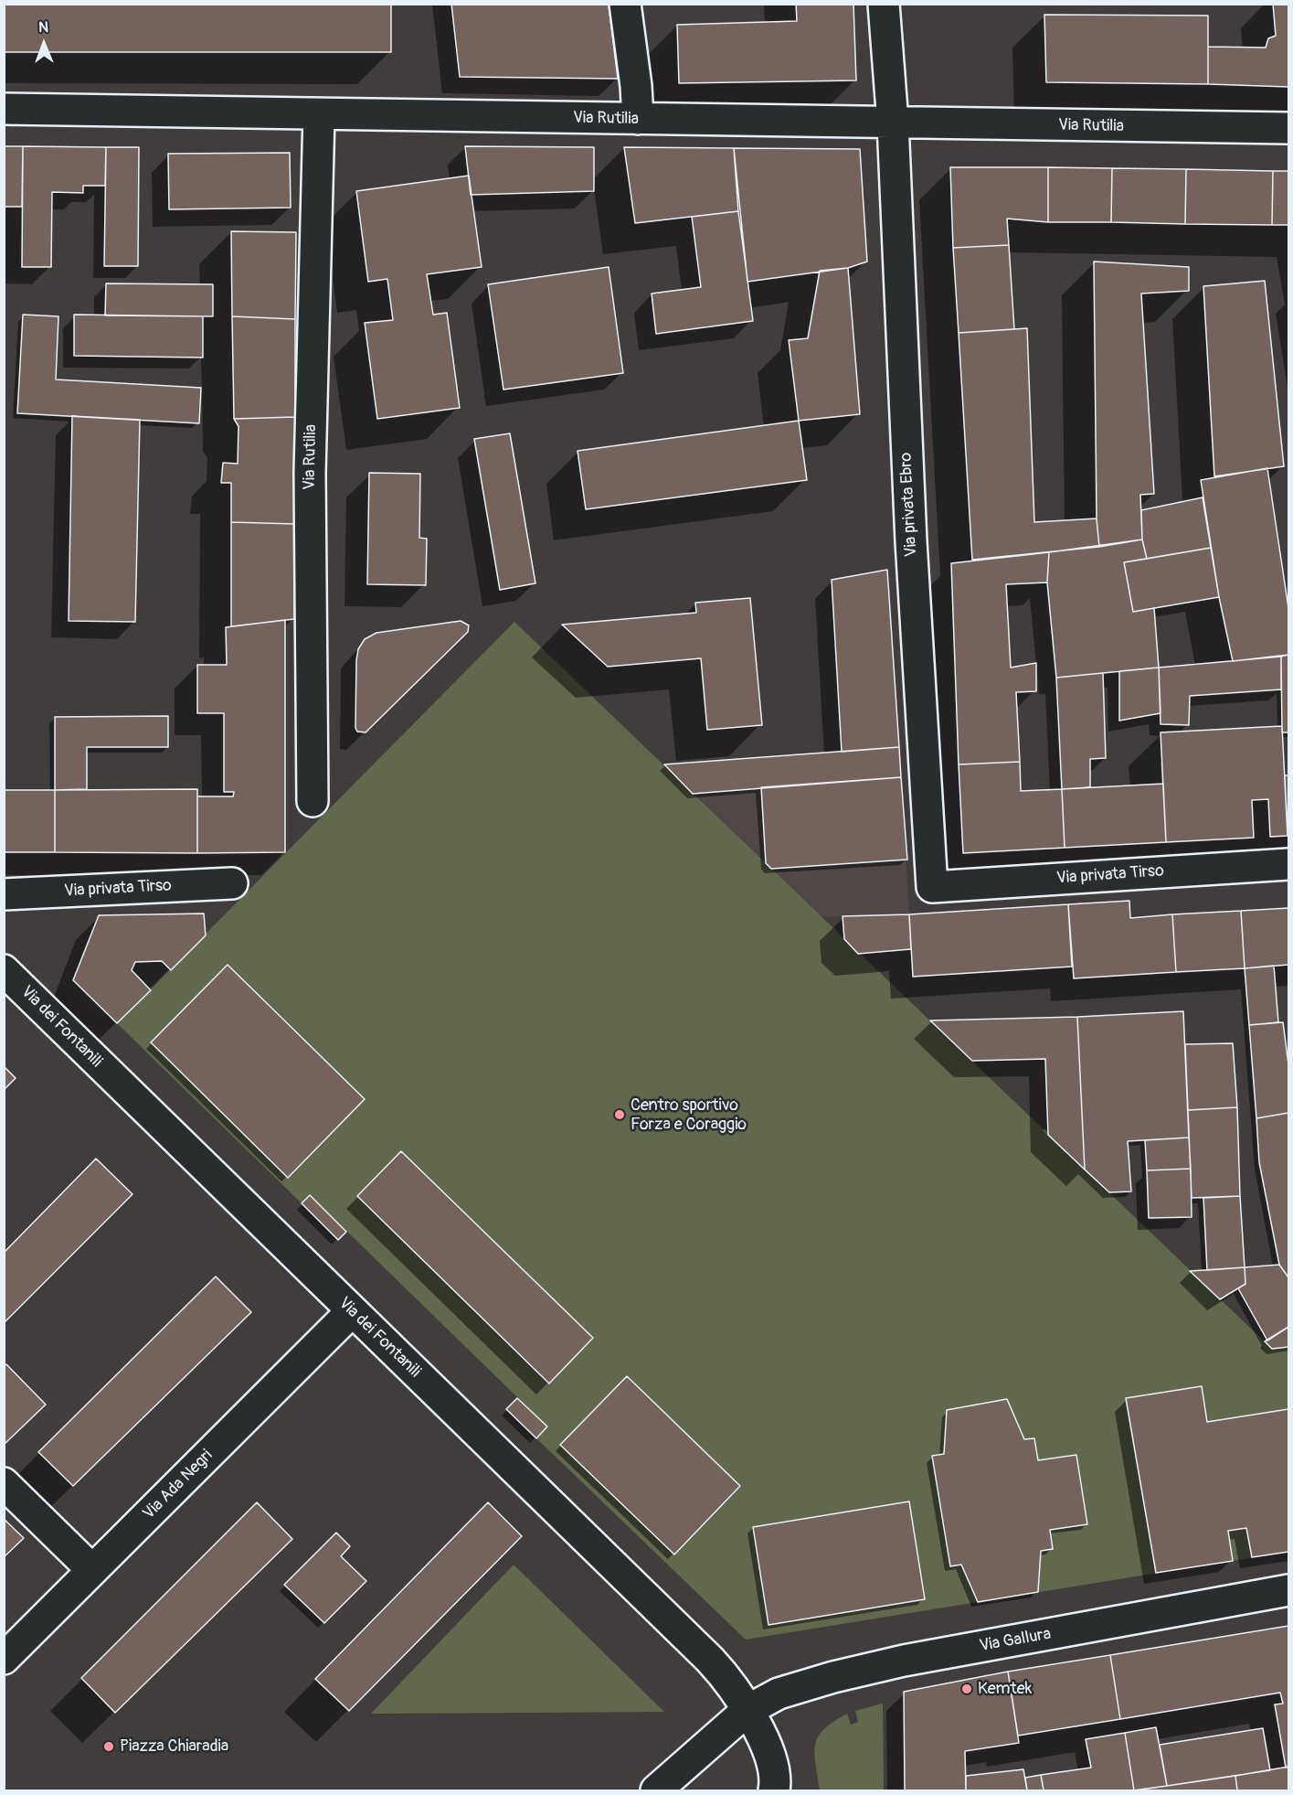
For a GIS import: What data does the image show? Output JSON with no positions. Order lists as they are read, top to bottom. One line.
{"streets":{"street":["Via Rutilia","Via privata Ebro","Via privata Tirso","Via dei Fontanili","Via Ada Negri","Via Gallura"]},"crossings":[["Via Rutilia","Via privata Ebro"],["Via privata Ebro","Via privata Tirso"],["Via dei Fontanili","Via Ada Negri"],["Via dei Fontanili","Via Gallura"]],"places":["Centro sportivo Forza e Coraggio","Kemtek","Piazza Chiaradia"],"north":"top"}
